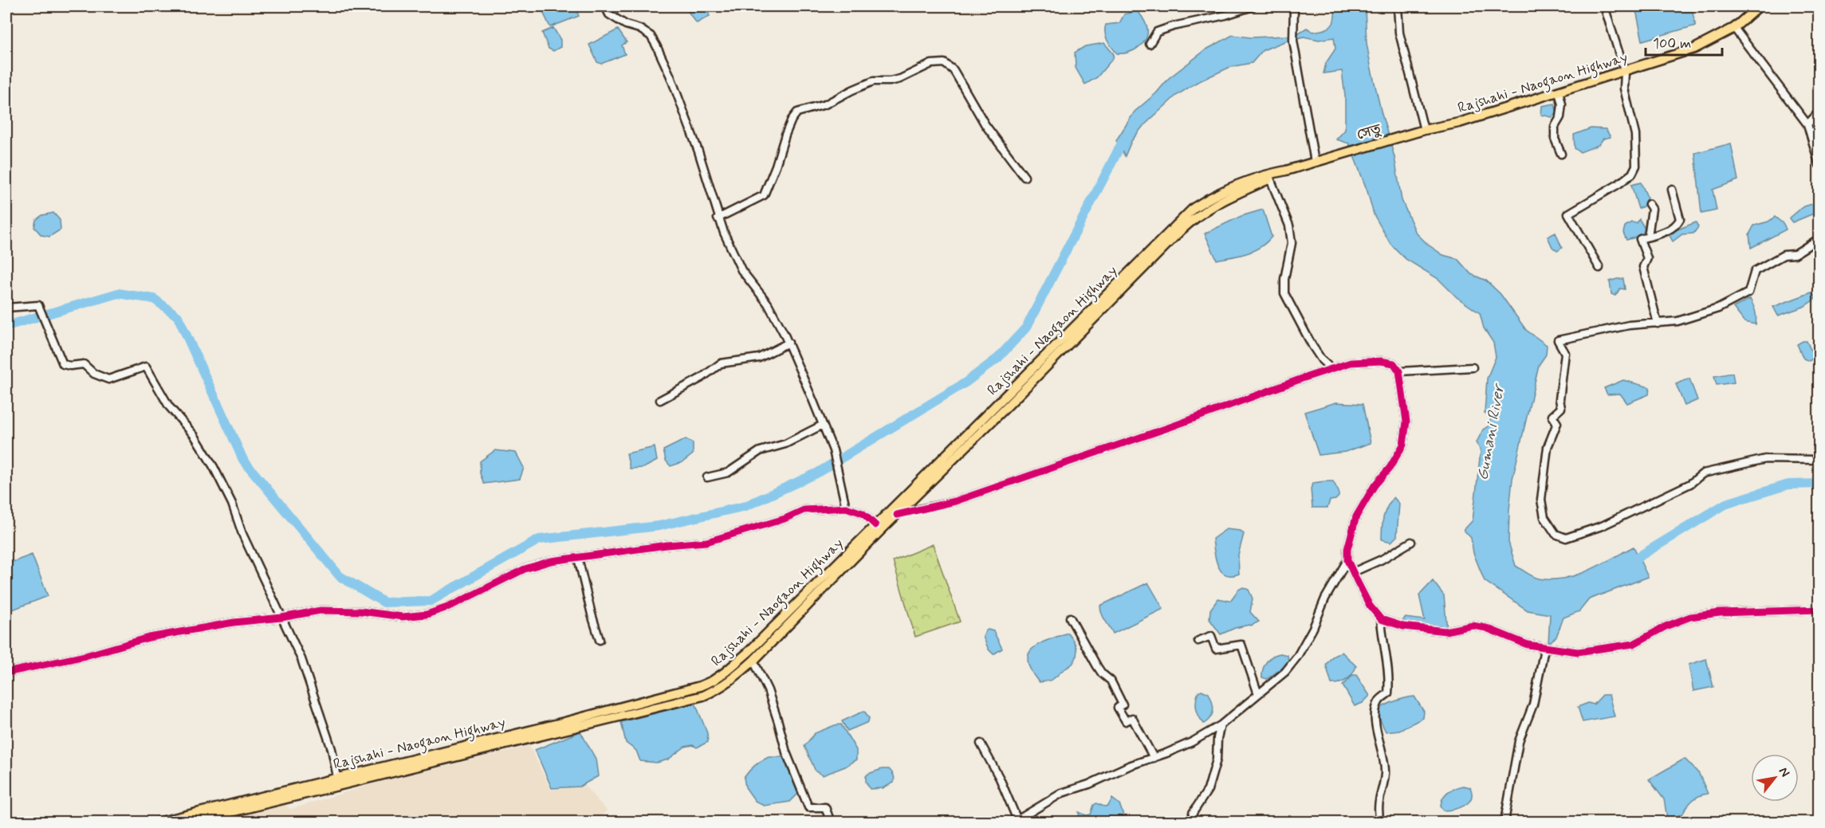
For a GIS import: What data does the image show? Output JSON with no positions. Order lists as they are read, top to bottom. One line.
{"streets":{"main road":["Rajshahi - Naogaon Highway","সেতু"]},"crossings":[["Rajshahi - Naogaon Highway","সেতু"]],"water":["Gumani River"],"scale_bar":"100 m","north":"top right"}
